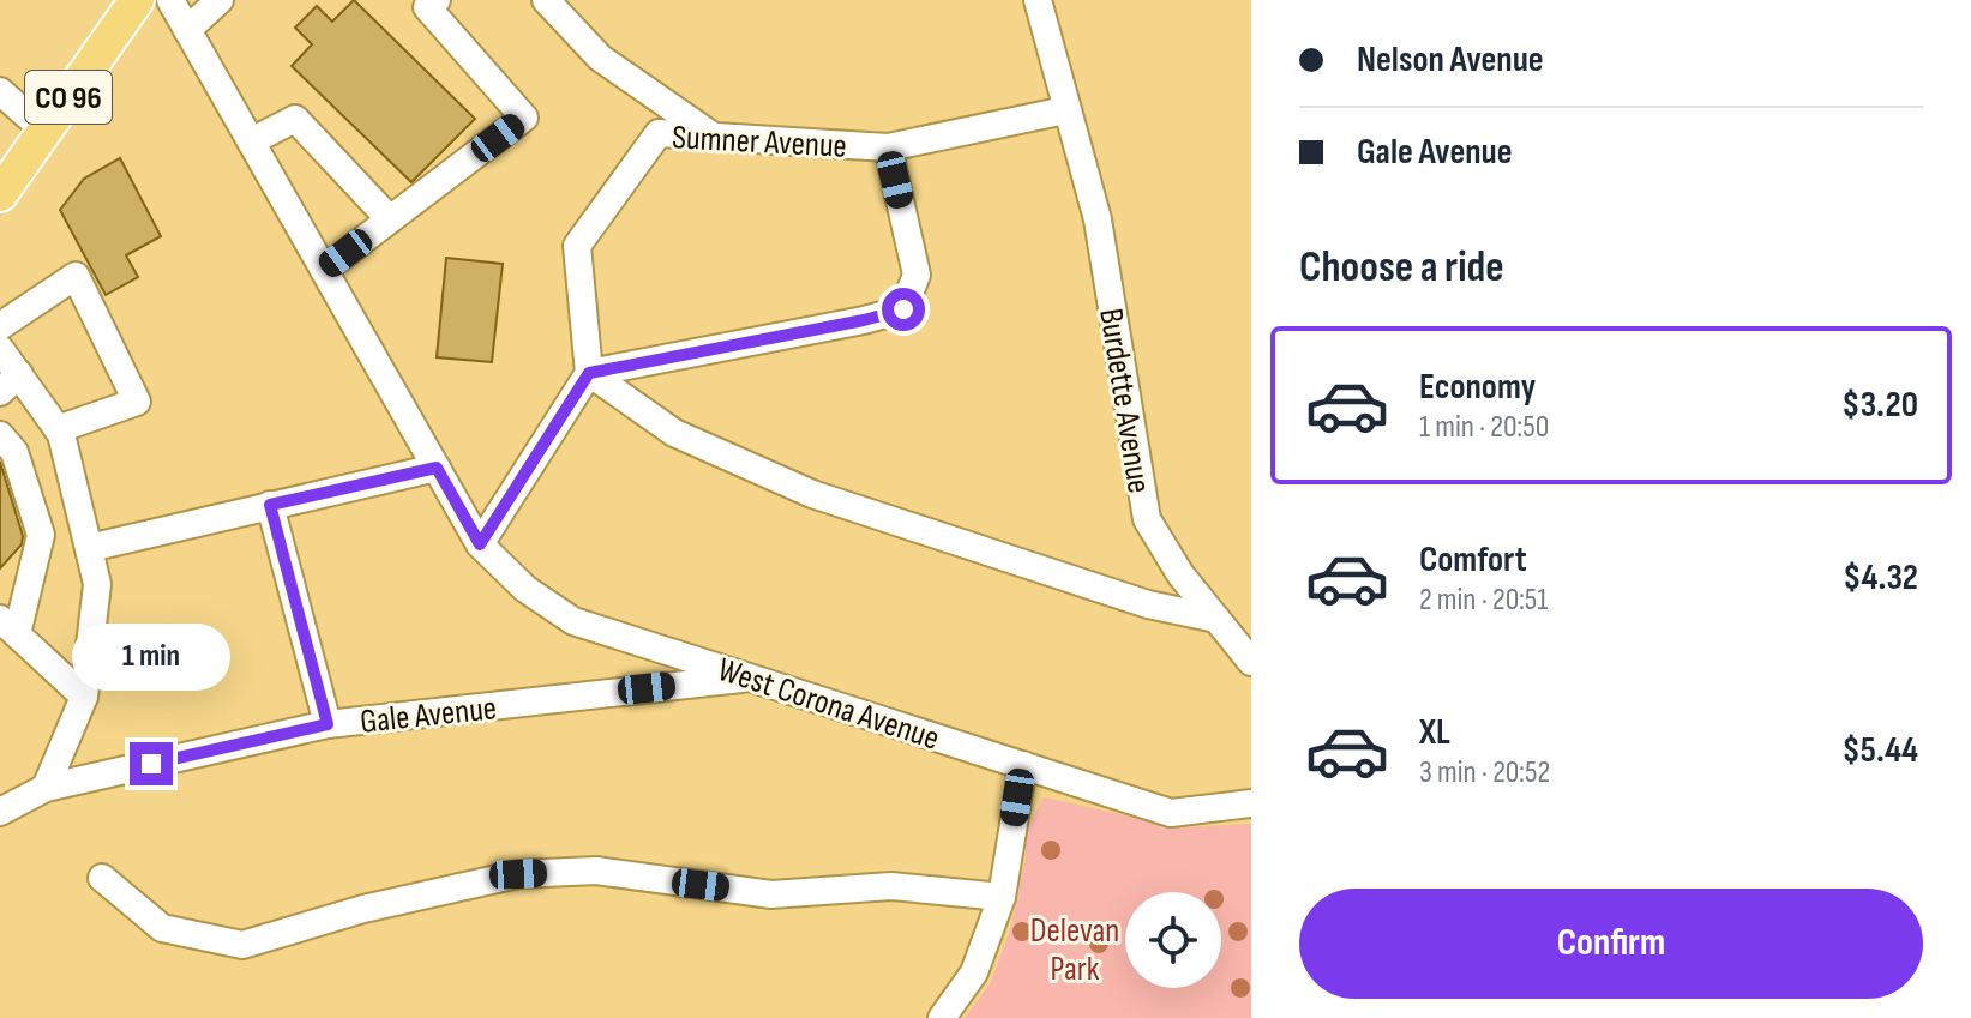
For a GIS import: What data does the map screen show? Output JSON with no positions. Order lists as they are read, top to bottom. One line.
{"streets":{"main road":["CO 96"],"street":["Sumner Avenue","Burdette Avenue","West Corona Avenue","Gale Avenue"]},"crossings":[["Sumner Avenue","Burdette Avenue"],["West Corona Avenue","Gale Avenue"]],"parks":["Delevan Park"],"page":{"banner":["Nelson Avenue","Gale Avenue"],"heading":"Choose a ride","list":[{"name":"Economy","note":"1 min · 20:50","value":"$3.20"},{"name":"Comfort","note":"2 min · 20:51","value":"$4.32"},{"name":"XL","note":"3 min · 20:52","value":"$5.44"}],"bubble":"1 min","buttons":"Confirm"}}
